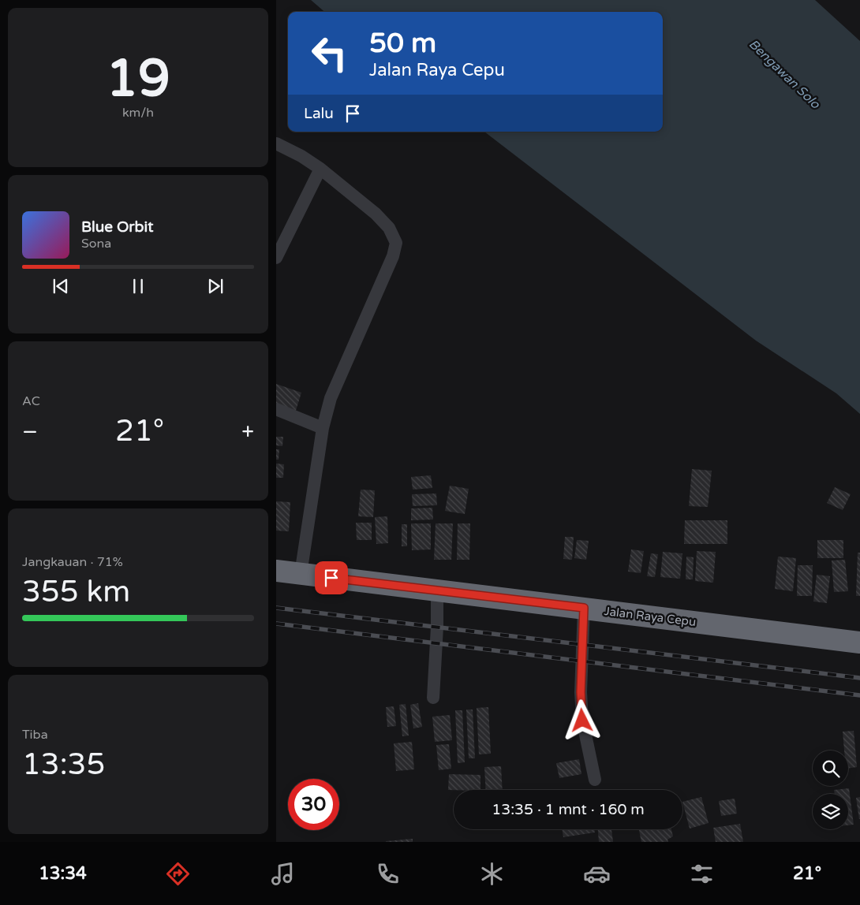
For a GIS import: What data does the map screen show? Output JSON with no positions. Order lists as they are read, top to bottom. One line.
{"streets":{"highway":["Jalan Raya Cepu"]},"water":["Bengawan Solo"],"page":{"tile":[["19","km/h"],"AC",["Jangkauan · 71%","355 km"],["Tiba","13:35"]],"turn":["50 m","Jalan Raya Cepu"],"then":"Lalu","song":["Blue Orbit","Sona"],"heat":["−","21°","+"],"limit":"30","trip":"13:35 · 1 mnt · 160 m","tabs":["13:34","21°"]}}
